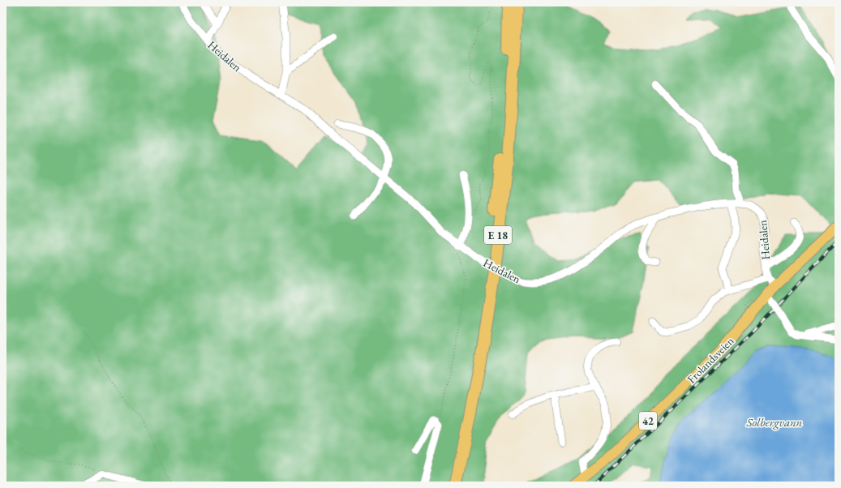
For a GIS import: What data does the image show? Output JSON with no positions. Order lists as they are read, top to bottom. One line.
{"streets":{"highway":["E 18"],"main road":["Frolandsveien","42"],"street":["Heidalen"]},"water":["Solbergvann"]}
